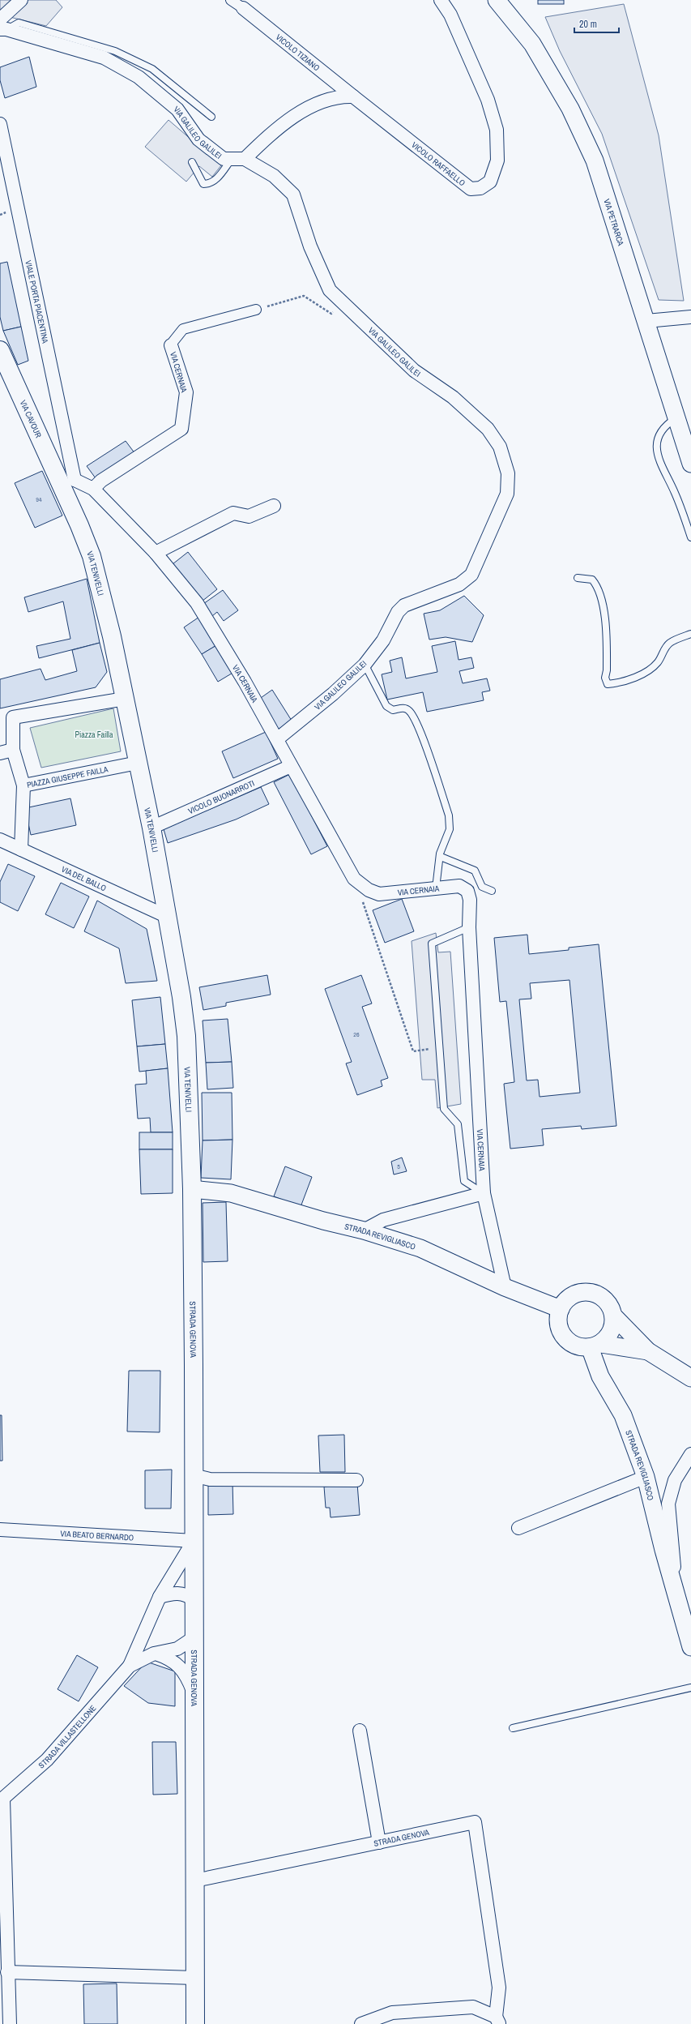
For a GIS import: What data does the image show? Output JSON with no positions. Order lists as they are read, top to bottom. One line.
{"streets":{"main road":["VIA CAVOUR","VIA TENIVELLI","STRADA GENOVA"],"street":["VICOLO TIZIANO","VIA GALILEO GALILEI","VICOLO RAFFAELLO","VIA PETRARCA","VIALE PORTA PIACENTINA","VIA CERNAIA","PIAZZA GIUSEPPE FAILLA","VICOLO BUONARROTI","VIA DEL BALLO","STRADA REVIGLIASCO","VIA BEATO BERNARDO","STRADA VILLASTELLONE"]},"crossings":[["VICOLO TIZIANO","VICOLO RAFFAELLO"],["VIA GALILEO GALILEI","VIA CERNAIA"],["VIALE PORTA PIACENTINA","VIA CERNAIA"],["VIALE PORTA PIACENTINA","VIA CAVOUR"],["VIALE PORTA PIACENTINA","VIA TENIVELLI"],["VIA CERNAIA","VIA CAVOUR"],["VIA CERNAIA","VIA TENIVELLI"],["VIA CERNAIA","VICOLO BUONARROTI"],["VIA CERNAIA","STRADA REVIGLIASCO"],["VIA CAVOUR","VIA TENIVELLI"],["VIA TENIVELLI","PIAZZA GIUSEPPE FAILLA"],["VIA TENIVELLI","VICOLO BUONARROTI"],["VIA TENIVELLI","VIA DEL BALLO"],["VIA TENIVELLI","STRADA REVIGLIASCO"],["VIA TENIVELLI","STRADA GENOVA"],["STRADA REVIGLIASCO","STRADA GENOVA"],["STRADA GENOVA","VIA BEATO BERNARDO"],["STRADA GENOVA","STRADA VILLASTELLONE"],["VIA BEATO BERNARDO","STRADA VILLASTELLONE"]],"parks":["Piazza Failla"],"house_numbers":["94","26","5"],"scale_bar":"20 m"}
